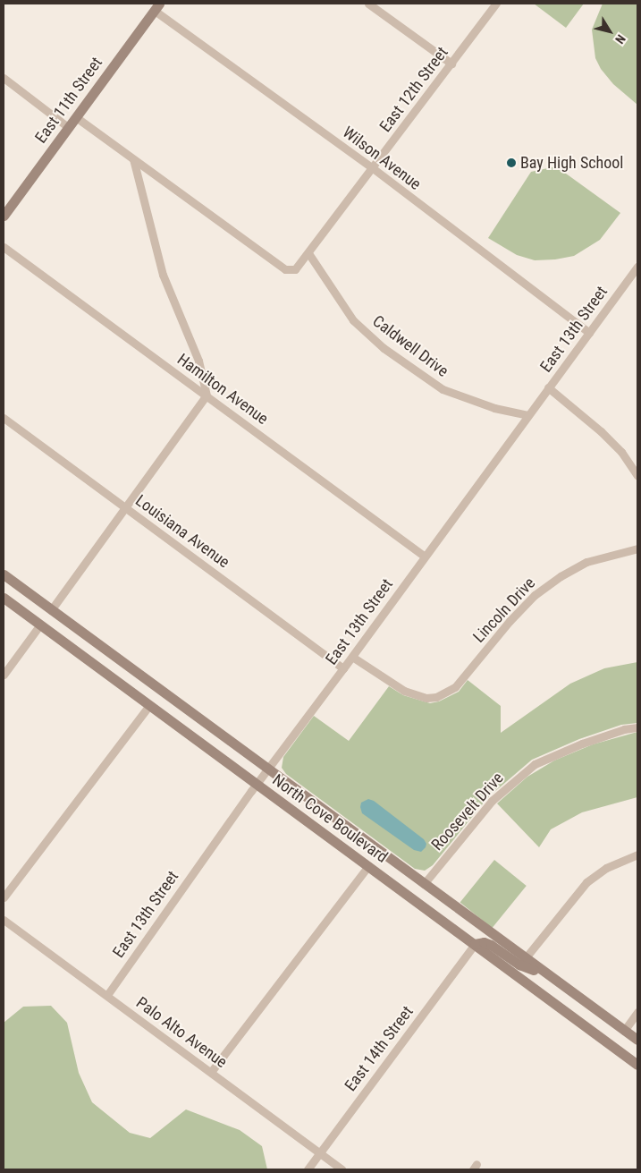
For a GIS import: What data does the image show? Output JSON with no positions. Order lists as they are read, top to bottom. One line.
{"streets":{"main road":["East 11th Street","North Cove Boulevard"],"street":["East 12th Street","Wilson Avenue","East 13th Street","Caldwell Drive","Hamilton Avenue","Louisiana Avenue","Lincoln Drive","Roosevelt Drive","Palo Alto Avenue","East 14th Street"]},"crossings":[["East 12th Street","Wilson Avenue"],["East 12th Street","Caldwell Drive"],["East 11th Street","Wilson Avenue"],["Wilson Avenue","East 13th Street"],["East 13th Street","Caldwell Drive"],["East 13th Street","Hamilton Avenue"],["East 13th Street","Louisiana Avenue"],["East 13th Street","Lincoln Drive"],["East 13th Street","North Cove Boulevard"],["East 13th Street","Palo Alto Avenue"],["Roosevelt Drive","North Cove Boulevard"],["North Cove Boulevard","East 14th Street"],["Palo Alto Avenue","East 14th Street"]],"places":["Bay High School"],"north":"bottom right"}
